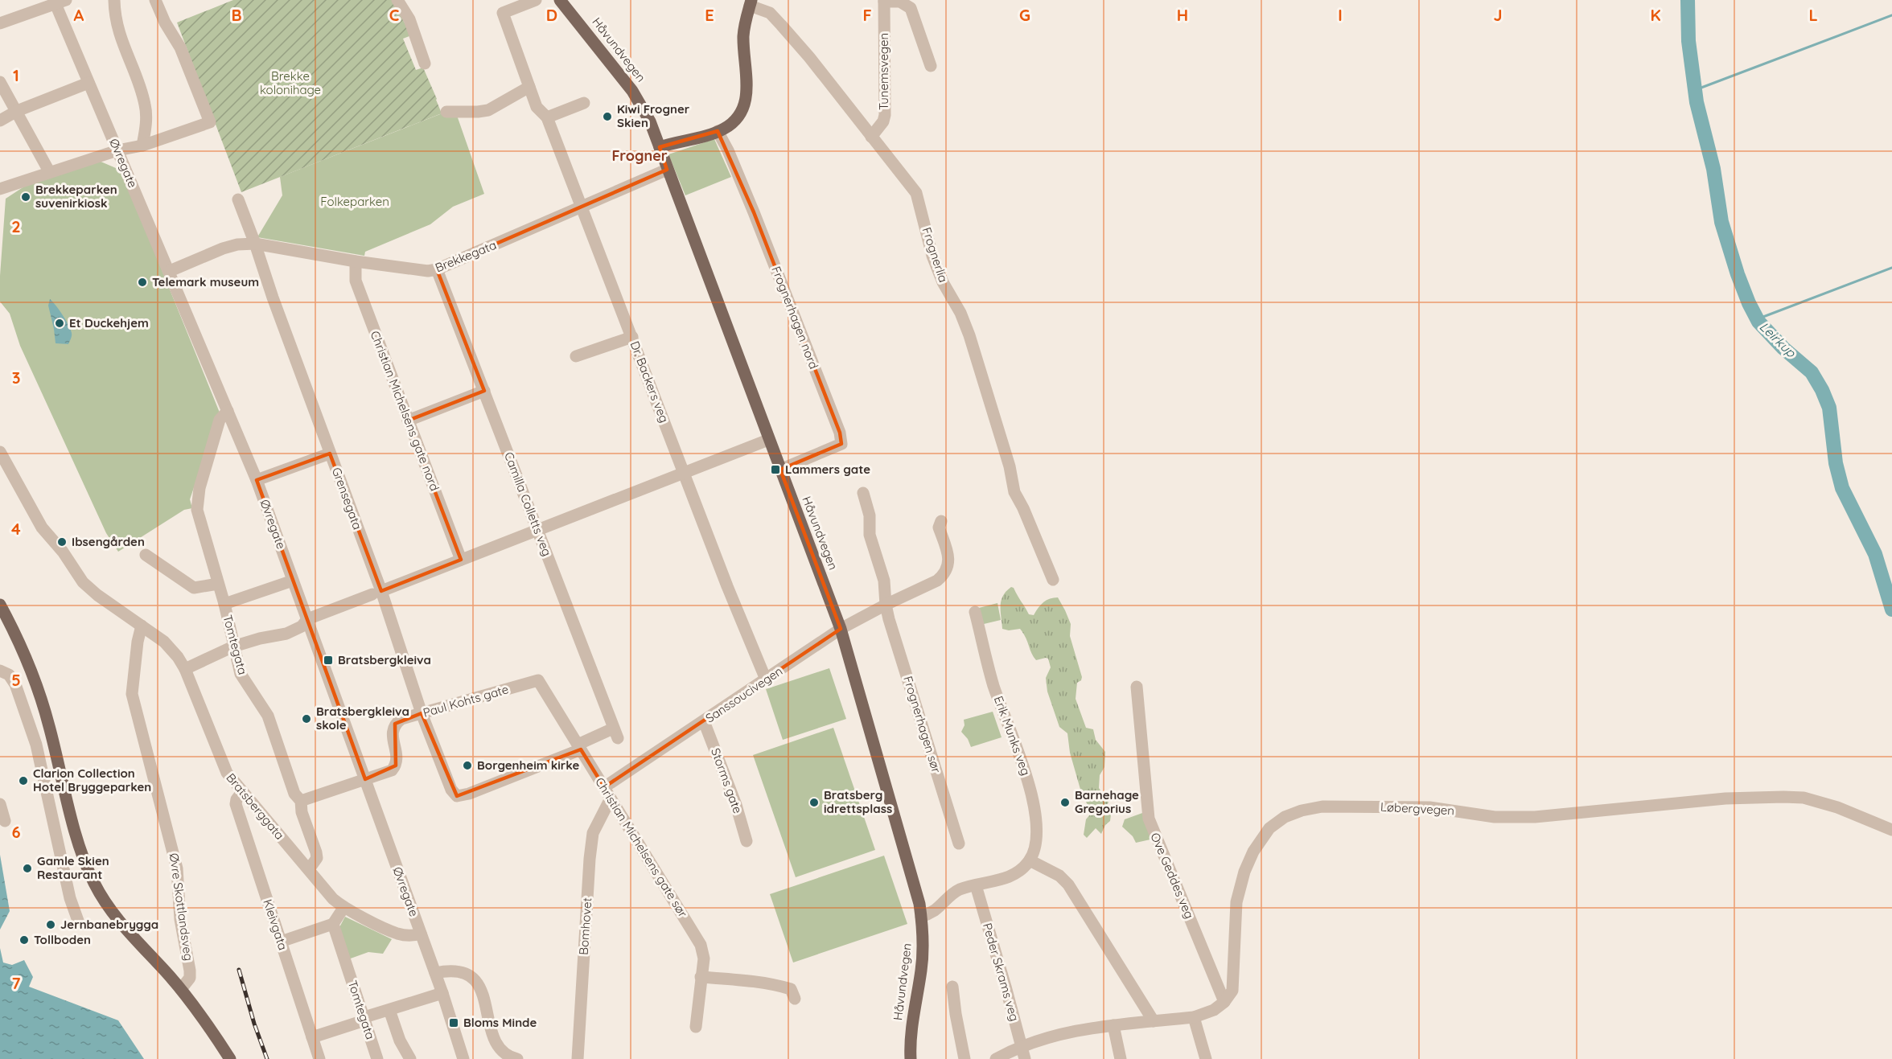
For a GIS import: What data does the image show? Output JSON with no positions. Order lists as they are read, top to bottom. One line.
{"streets":{"main road":["Håvundvegen"],"street":["Tunemsvegen","Øvregate","Frognerlia","Brekkegata","Frognerhagen nord","Dr. Backers veg","Christian Michelsens gate nord","Grensegata","Camilla Colletts veg","Tomtegata","Sanssoucivegen","Paul Kohts gate","Frognerhagen sør","Erik Munks veg","Storms gate","Bratsberggata","Løbergvegen","Christian Michelsens gate sør","Ove Geddes veg","Øvre Skottlandsveg","Kleivgata","Bomhovet","Peder Skrams veg"]},"crossings":[["Håvundvegen","Brekkegata"],["Håvundvegen","Frognerhagen nord"],["Håvundvegen","Sanssoucivegen"],["Tunemsvegen","Frognerlia"],["Øvregate","Brekkegata"],["Øvregate","Tomtegata"],["Øvregate","Paul Kohts gate"],["Øvregate","Bratsberggata"],["Brekkegata","Dr. Backers veg"],["Brekkegata","Christian Michelsens gate nord"],["Brekkegata","Grensegata"],["Brekkegata","Camilla Colletts veg"],["Dr. Backers veg","Sanssoucivegen"],["Grensegata","Camilla Colletts veg"],["Grensegata","Paul Kohts gate"],["Grensegata","Christian Michelsens gate sør"],["Camilla Colletts veg","Christian Michelsens gate sør"],["Tomtegata","Paul Kohts gate"],["Tomtegata","Bratsberggata"],["Sanssoucivegen","Frognerhagen sør"],["Sanssoucivegen","Storms gate"],["Sanssoucivegen","Christian Michelsens gate sør"],["Sanssoucivegen","Bomhovet"],["Paul Kohts gate","Christian Michelsens gate sør"],["Bratsberggata","Øvre Skottlandsveg"],["Bratsberggata","Kleivgata"],["Løbergvegen","Ove Geddes veg"],["Christian Michelsens gate sør","Bomhovet"]],"districts":["Frogner"],"water":["Leirkup"],"parks":["Brekke kolonihage","Folkeparken"],"places":{"other":["Kiwi Frogner Skien","Brekkeparken suvenirkiosk","Telemark museum","Et Duckehjem","Ibsengården","Bratsbergkleiva skole","Borgenheim kirke","Clarion Collection Hotel Bryggeparken","Bratsberg idrettsplass","Barnehage Gregorius","Gamle Skien Restaurant","Jernbanebrygga","Tollboden"],"transit":["Lammers gate","Bratsbergkleiva","Bloms Minde"]},"grid":{"columns":["A","B","C","D","E","F","G","H","I","J","K","L"],"rows":["1","2","3","4","5","6","7"]}}
